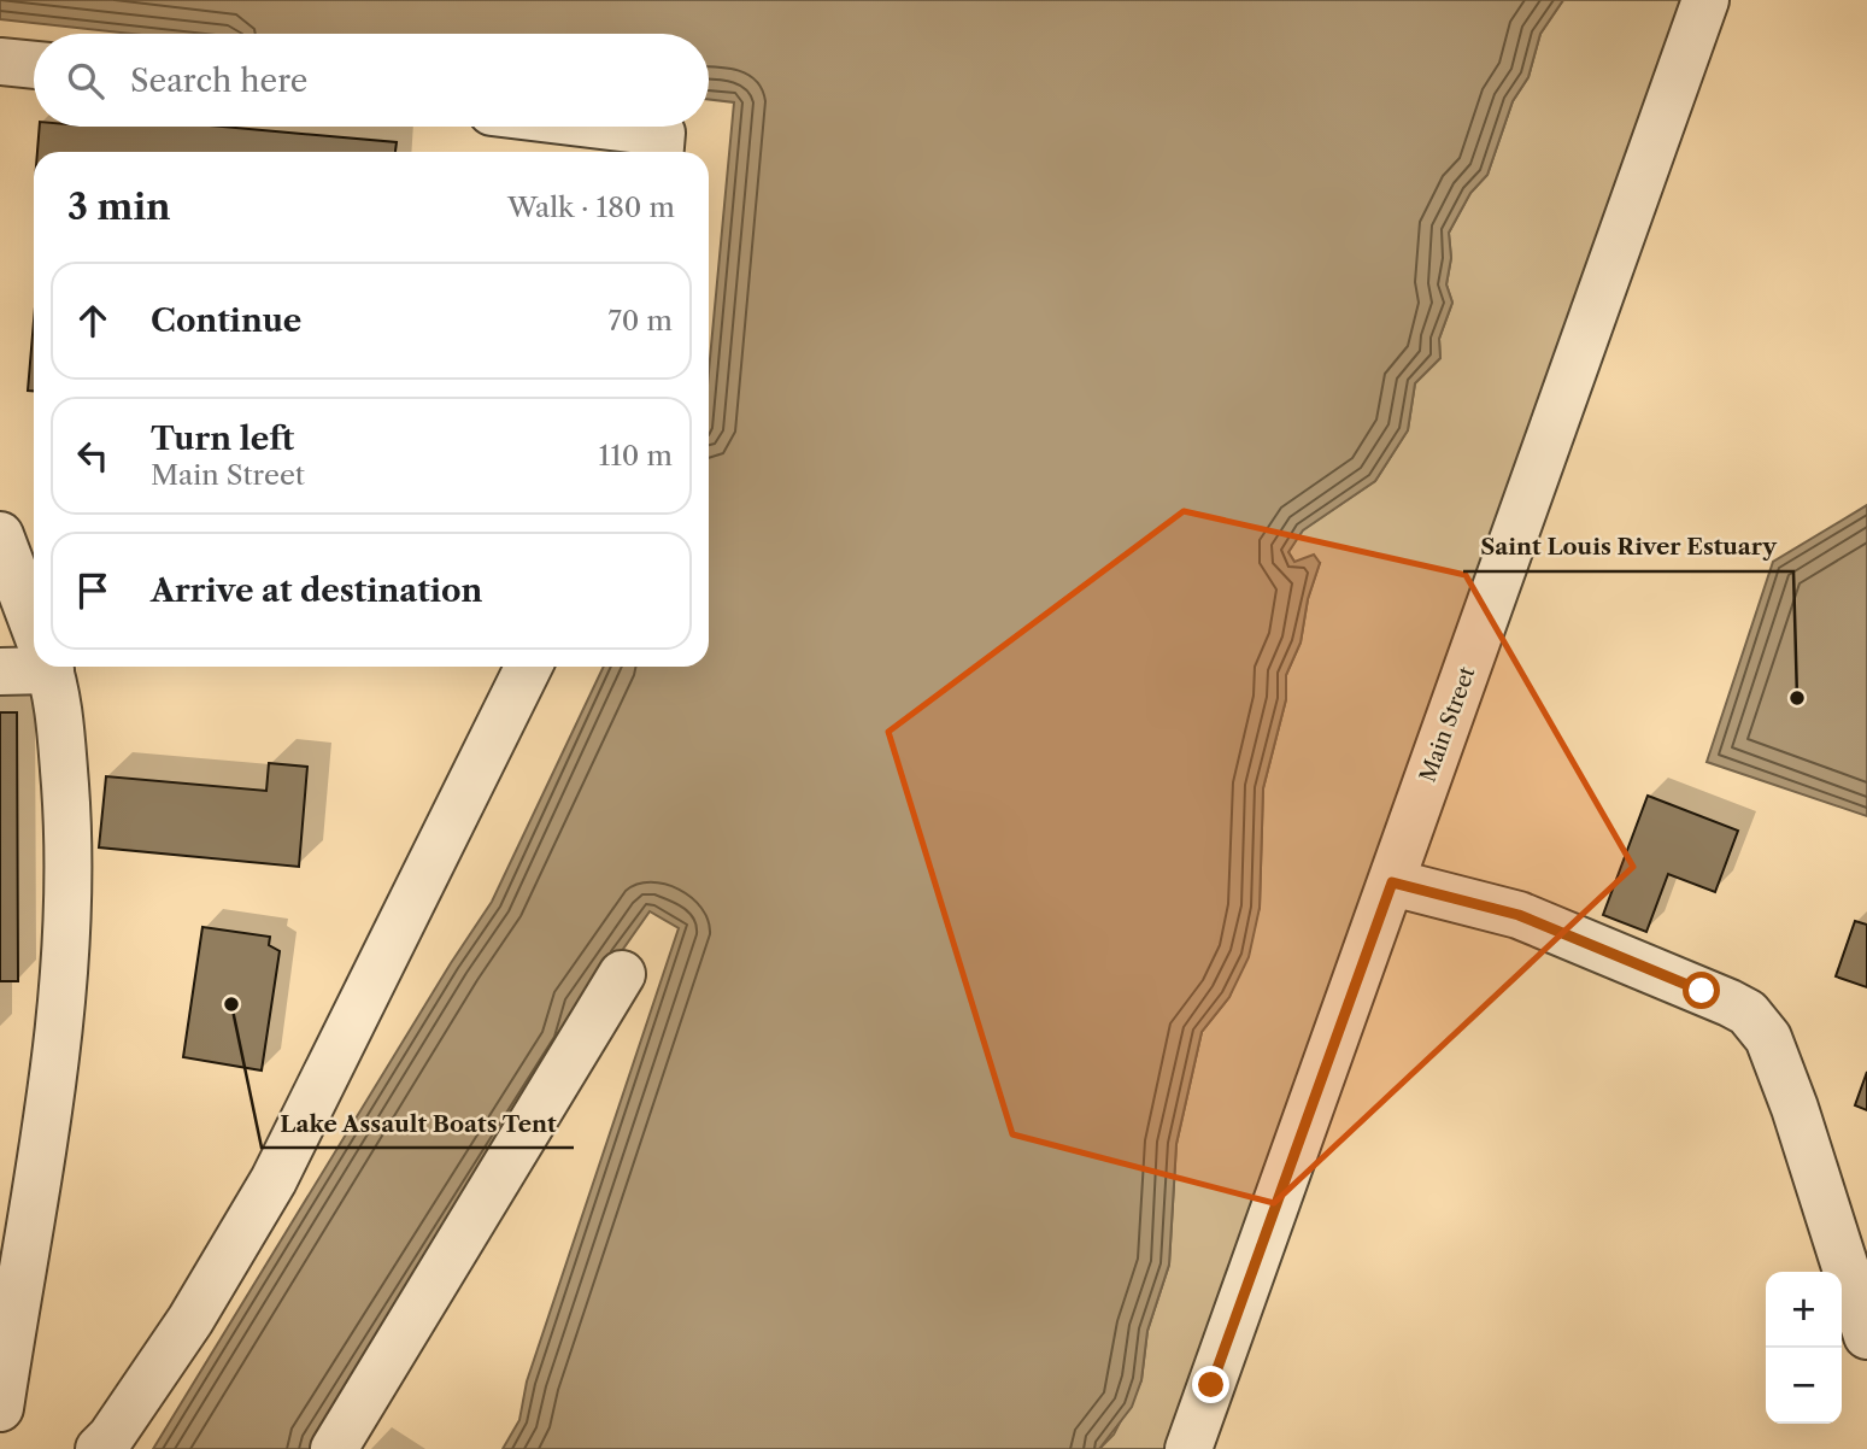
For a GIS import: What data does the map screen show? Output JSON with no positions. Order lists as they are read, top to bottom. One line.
{"streets":{"street":["Main Street"]},"places":["Saint Louis River Estuary","Lake Assault Boats Tent"],"page":{"search":"Search here","heading":["3 min","Walk · 180 m"],"list":[["Continue","70 m"],["Turn left","Main Street","110 m"],"Arrive at destination"],"map_buttons":["+","−"]}}
